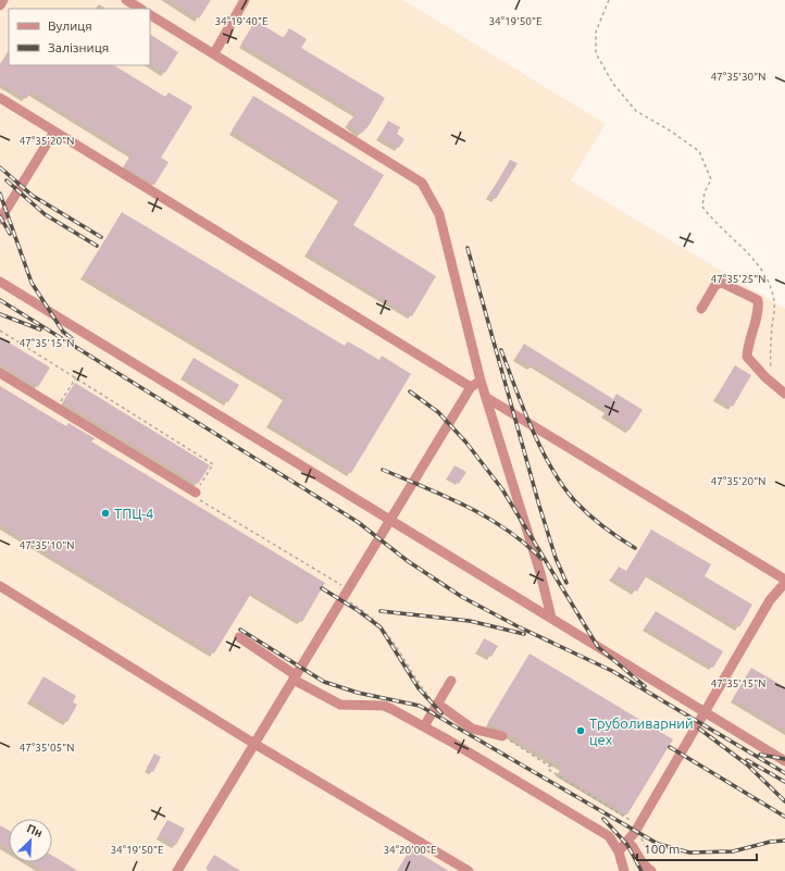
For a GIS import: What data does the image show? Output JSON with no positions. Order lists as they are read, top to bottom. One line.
{"places":["ТПЦ-4","Труболиварний цех"],"legend":["Вулиця","Залізниця"],"scale_bar":"100 m","north":"top right","coordinates":["34°19'40\"E","34°19'50\"E","47°35'30\"N","47°35'20\"N","47°35'25\"N","47°35'15\"N","47°35'10\"N","47°35'05\"N","34°20'00\"E"]}
